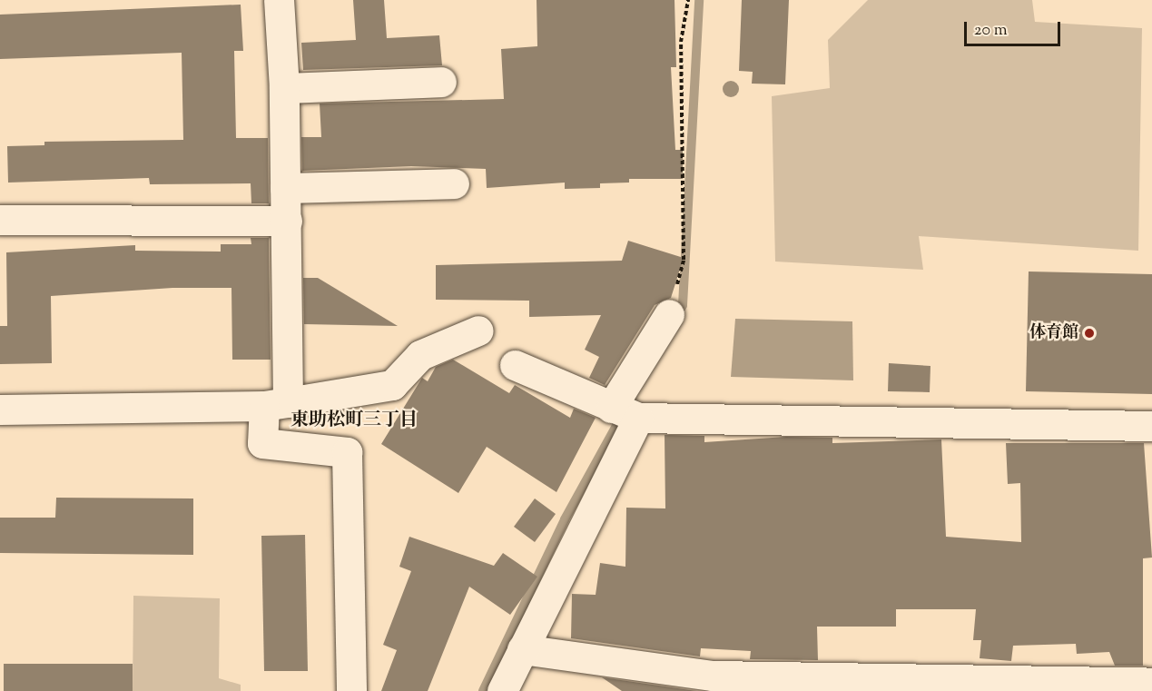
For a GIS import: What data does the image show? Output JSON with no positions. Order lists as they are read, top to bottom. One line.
{"districts":["東助松町三丁目"],"places":["体育館"],"scale_bar":"20 m"}
